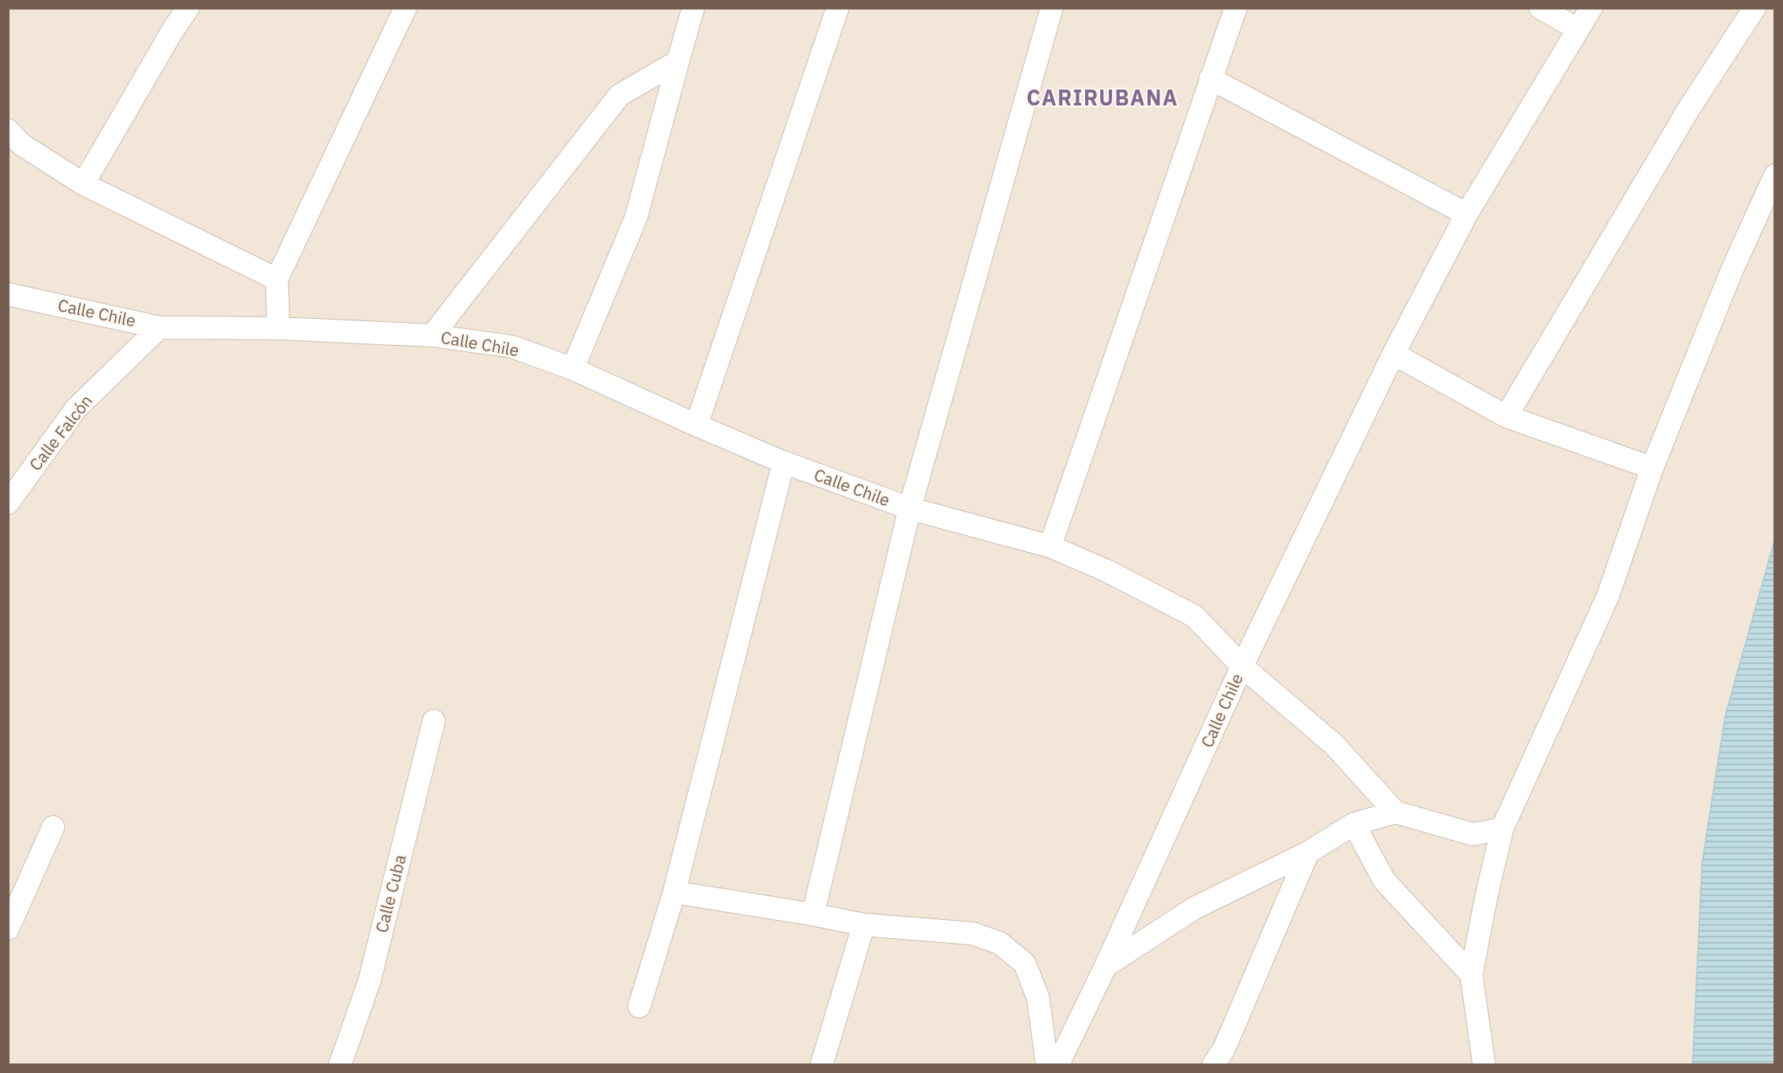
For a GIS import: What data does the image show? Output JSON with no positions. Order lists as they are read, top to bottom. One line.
{"streets":{"street":["Calle Chile","Calle Falcón","Calle Cuba"]},"crossings":[["Calle Chile","Calle Falcón"]],"districts":["CARIRUBANA"]}
